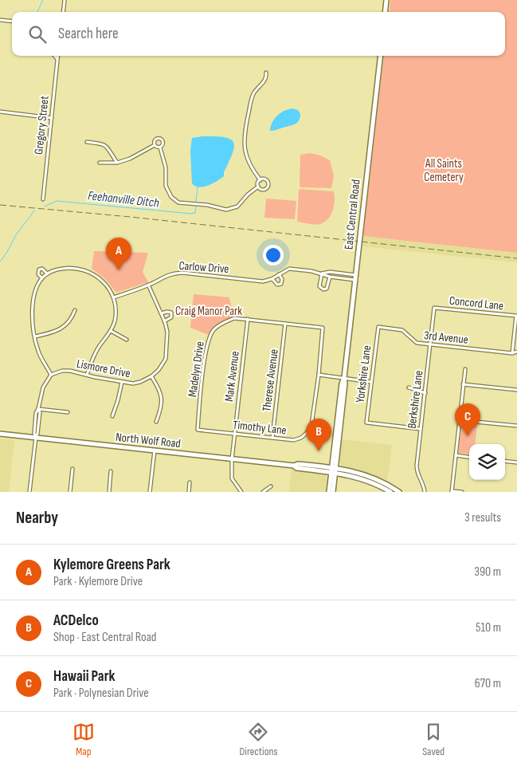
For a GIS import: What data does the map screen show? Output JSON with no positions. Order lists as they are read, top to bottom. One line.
{"streets":{"main road":["East Central Road","North Wolf Road"],"street":["Gregory Street","Carlow Drive","Concord Lane","3rd Avenue","Lismore Drive","Madelyn Drive","Yorkshire Lane","Mark Avenue","Therese Avenue","Berkshire Lane","Timothy Lane"]},"crossings":[["East Central Road","North Wolf Road"],["Carlow Drive","Lismore Drive"],["Concord Lane","Berkshire Lane"],["3rd Avenue","Yorkshire Lane"],["3rd Avenue","Berkshire Lane"],["Madelyn Drive","Mark Avenue"],["Madelyn Drive","Therese Avenue"],["Madelyn Drive","Timothy Lane"],["Yorkshire Lane","Berkshire Lane"],["Mark Avenue","Timothy Lane"],["Mark Avenue","North Wolf Road"],["Therese Avenue","Timothy Lane"]],"water":["Feehanville Ditch"],"parks":["All Saints Cemetery","Craig Manor Park"],"page":{"search":"Search here","pins":["A","C","B"],"heading":["Nearby","3 results"],"list":[{"mark":"A","name":"Kylemore Greens Park","note":"Park · Kylemore Drive","value":"390 m"},{"mark":"B","name":"ACDelco","note":"Shop · East Central Road","value":"510 m"},{"mark":"C","name":"Hawaii Park","note":"Park · Polynesian Drive","value":"670 m"}],"nav":["Map","Directions","Saved"]}}
